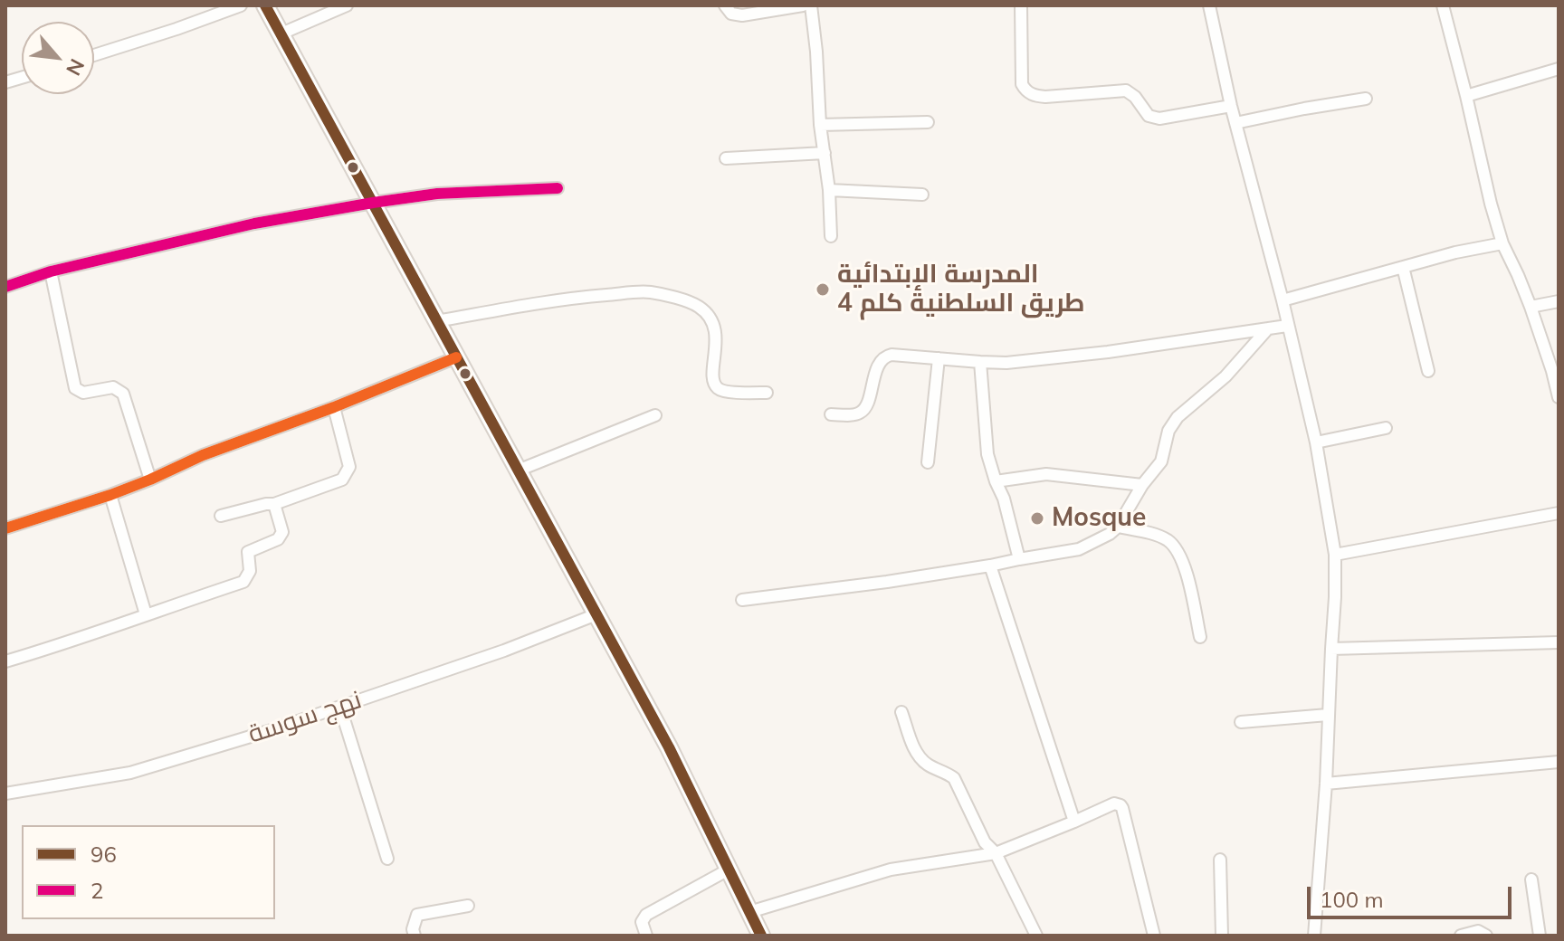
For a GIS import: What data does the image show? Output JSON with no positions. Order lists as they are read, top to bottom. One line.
{"streets":{"street":["نهج سوسة"]},"places":["المدرسة الإبتدائية طريق السلطنية كلم 4","Mosque"],"lines":["transit line 96","transit line 2"],"legend":["96","2"],"scale_bar":"100 m","north":"bottom right"}
